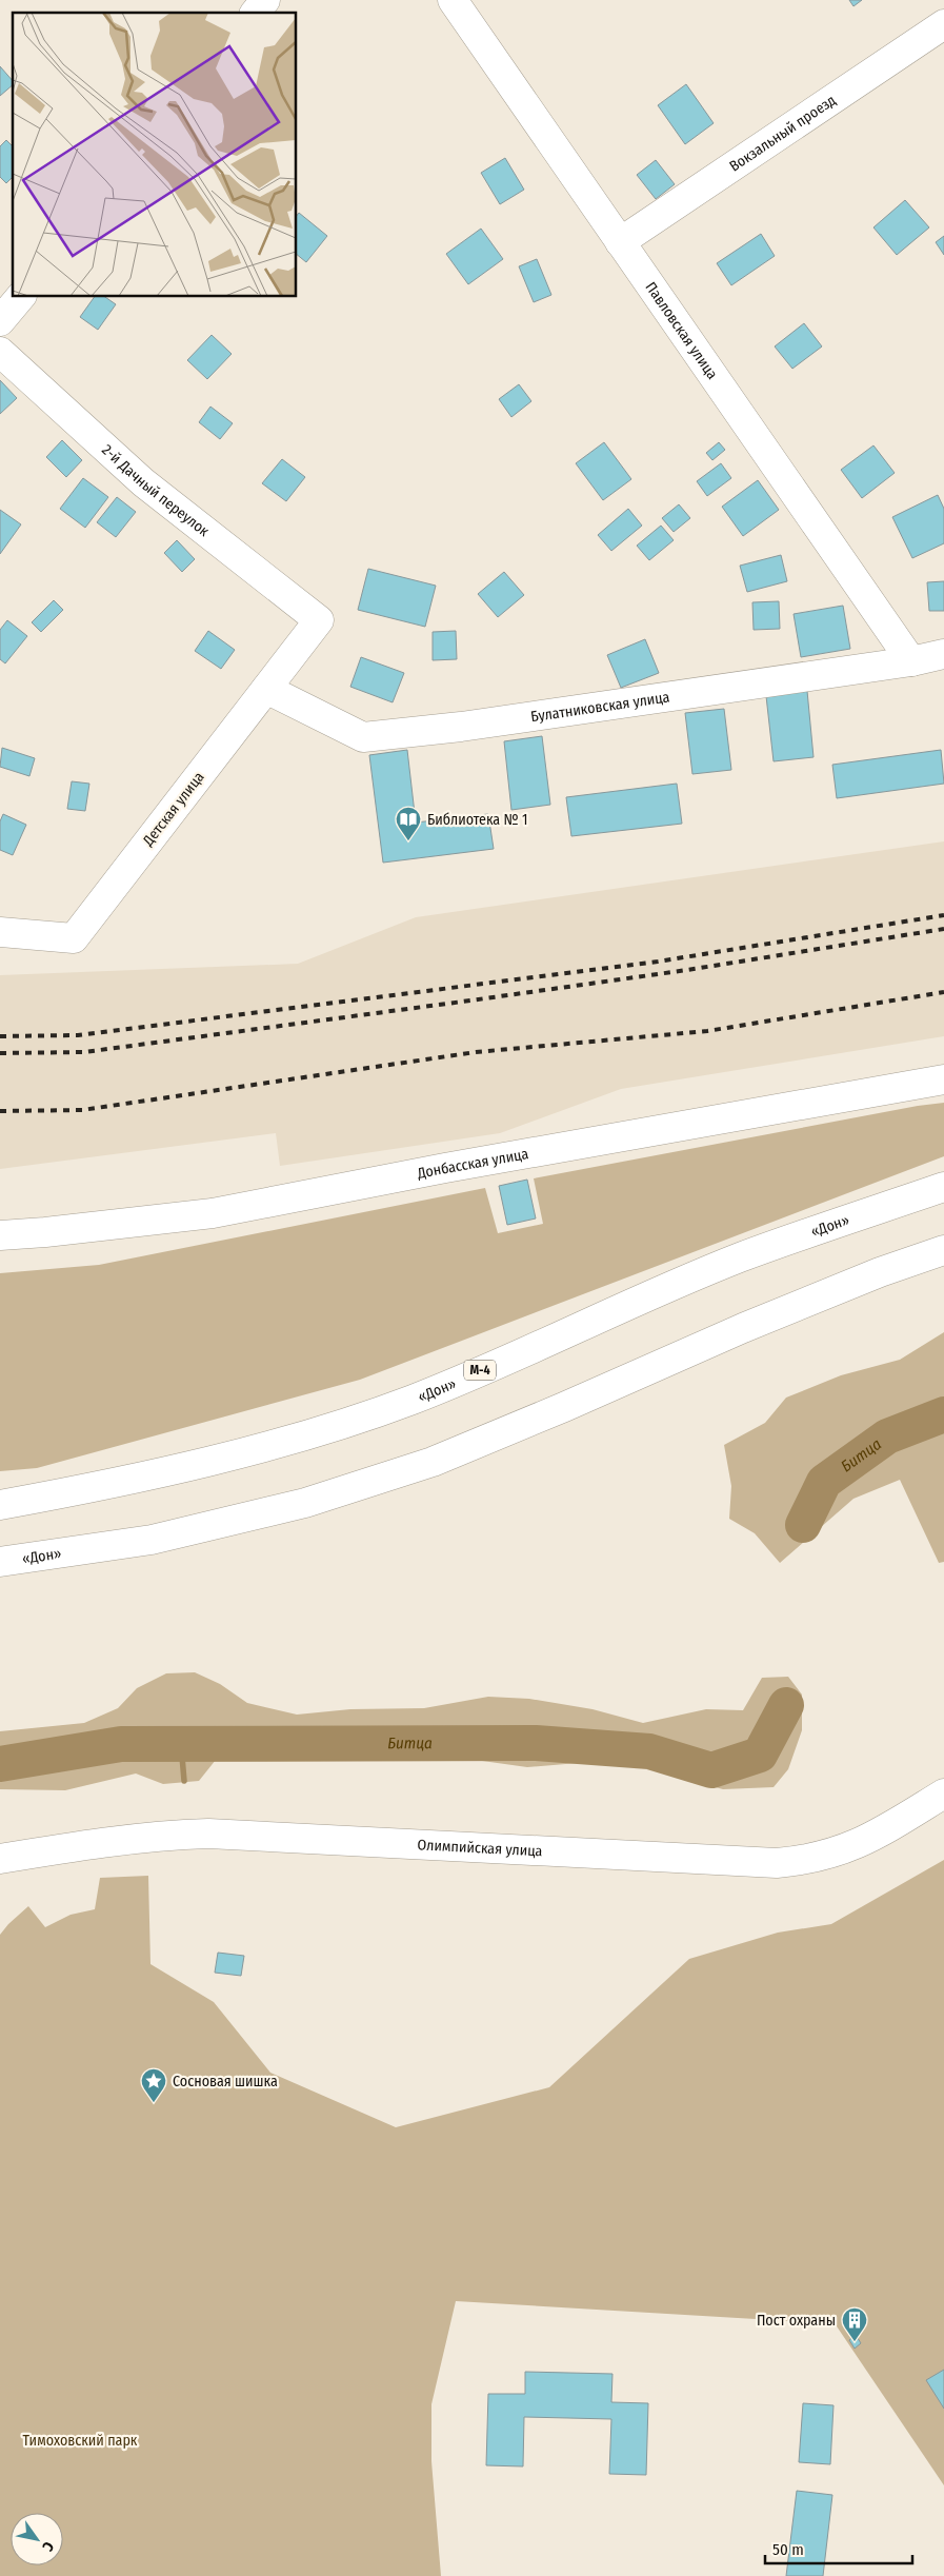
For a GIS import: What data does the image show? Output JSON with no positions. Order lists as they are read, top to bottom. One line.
{"streets":{"main road":["Вокзальный проезд","Павловская улица","2-й Дачный переулок","Булатниковская улица","Детская улица","Донбасская улица","«Дон»","М-4","Олимпийская улица"]},"crossings":[["Вокзальный проезд","Павловская улица"],["Павловская улица","Булатниковская улица"],["2-й Дачный переулок","Детская улица"],["Булатниковская улица","Детская улица"]],"water":["Битца"],"parks":["Тимоховский парк"],"places":{"library":["Библиотека № 1"],"place":["Сосновая шишка"],"building":["Пост охраны"]},"scale_bar":"50 m","north":"bottom right"}
